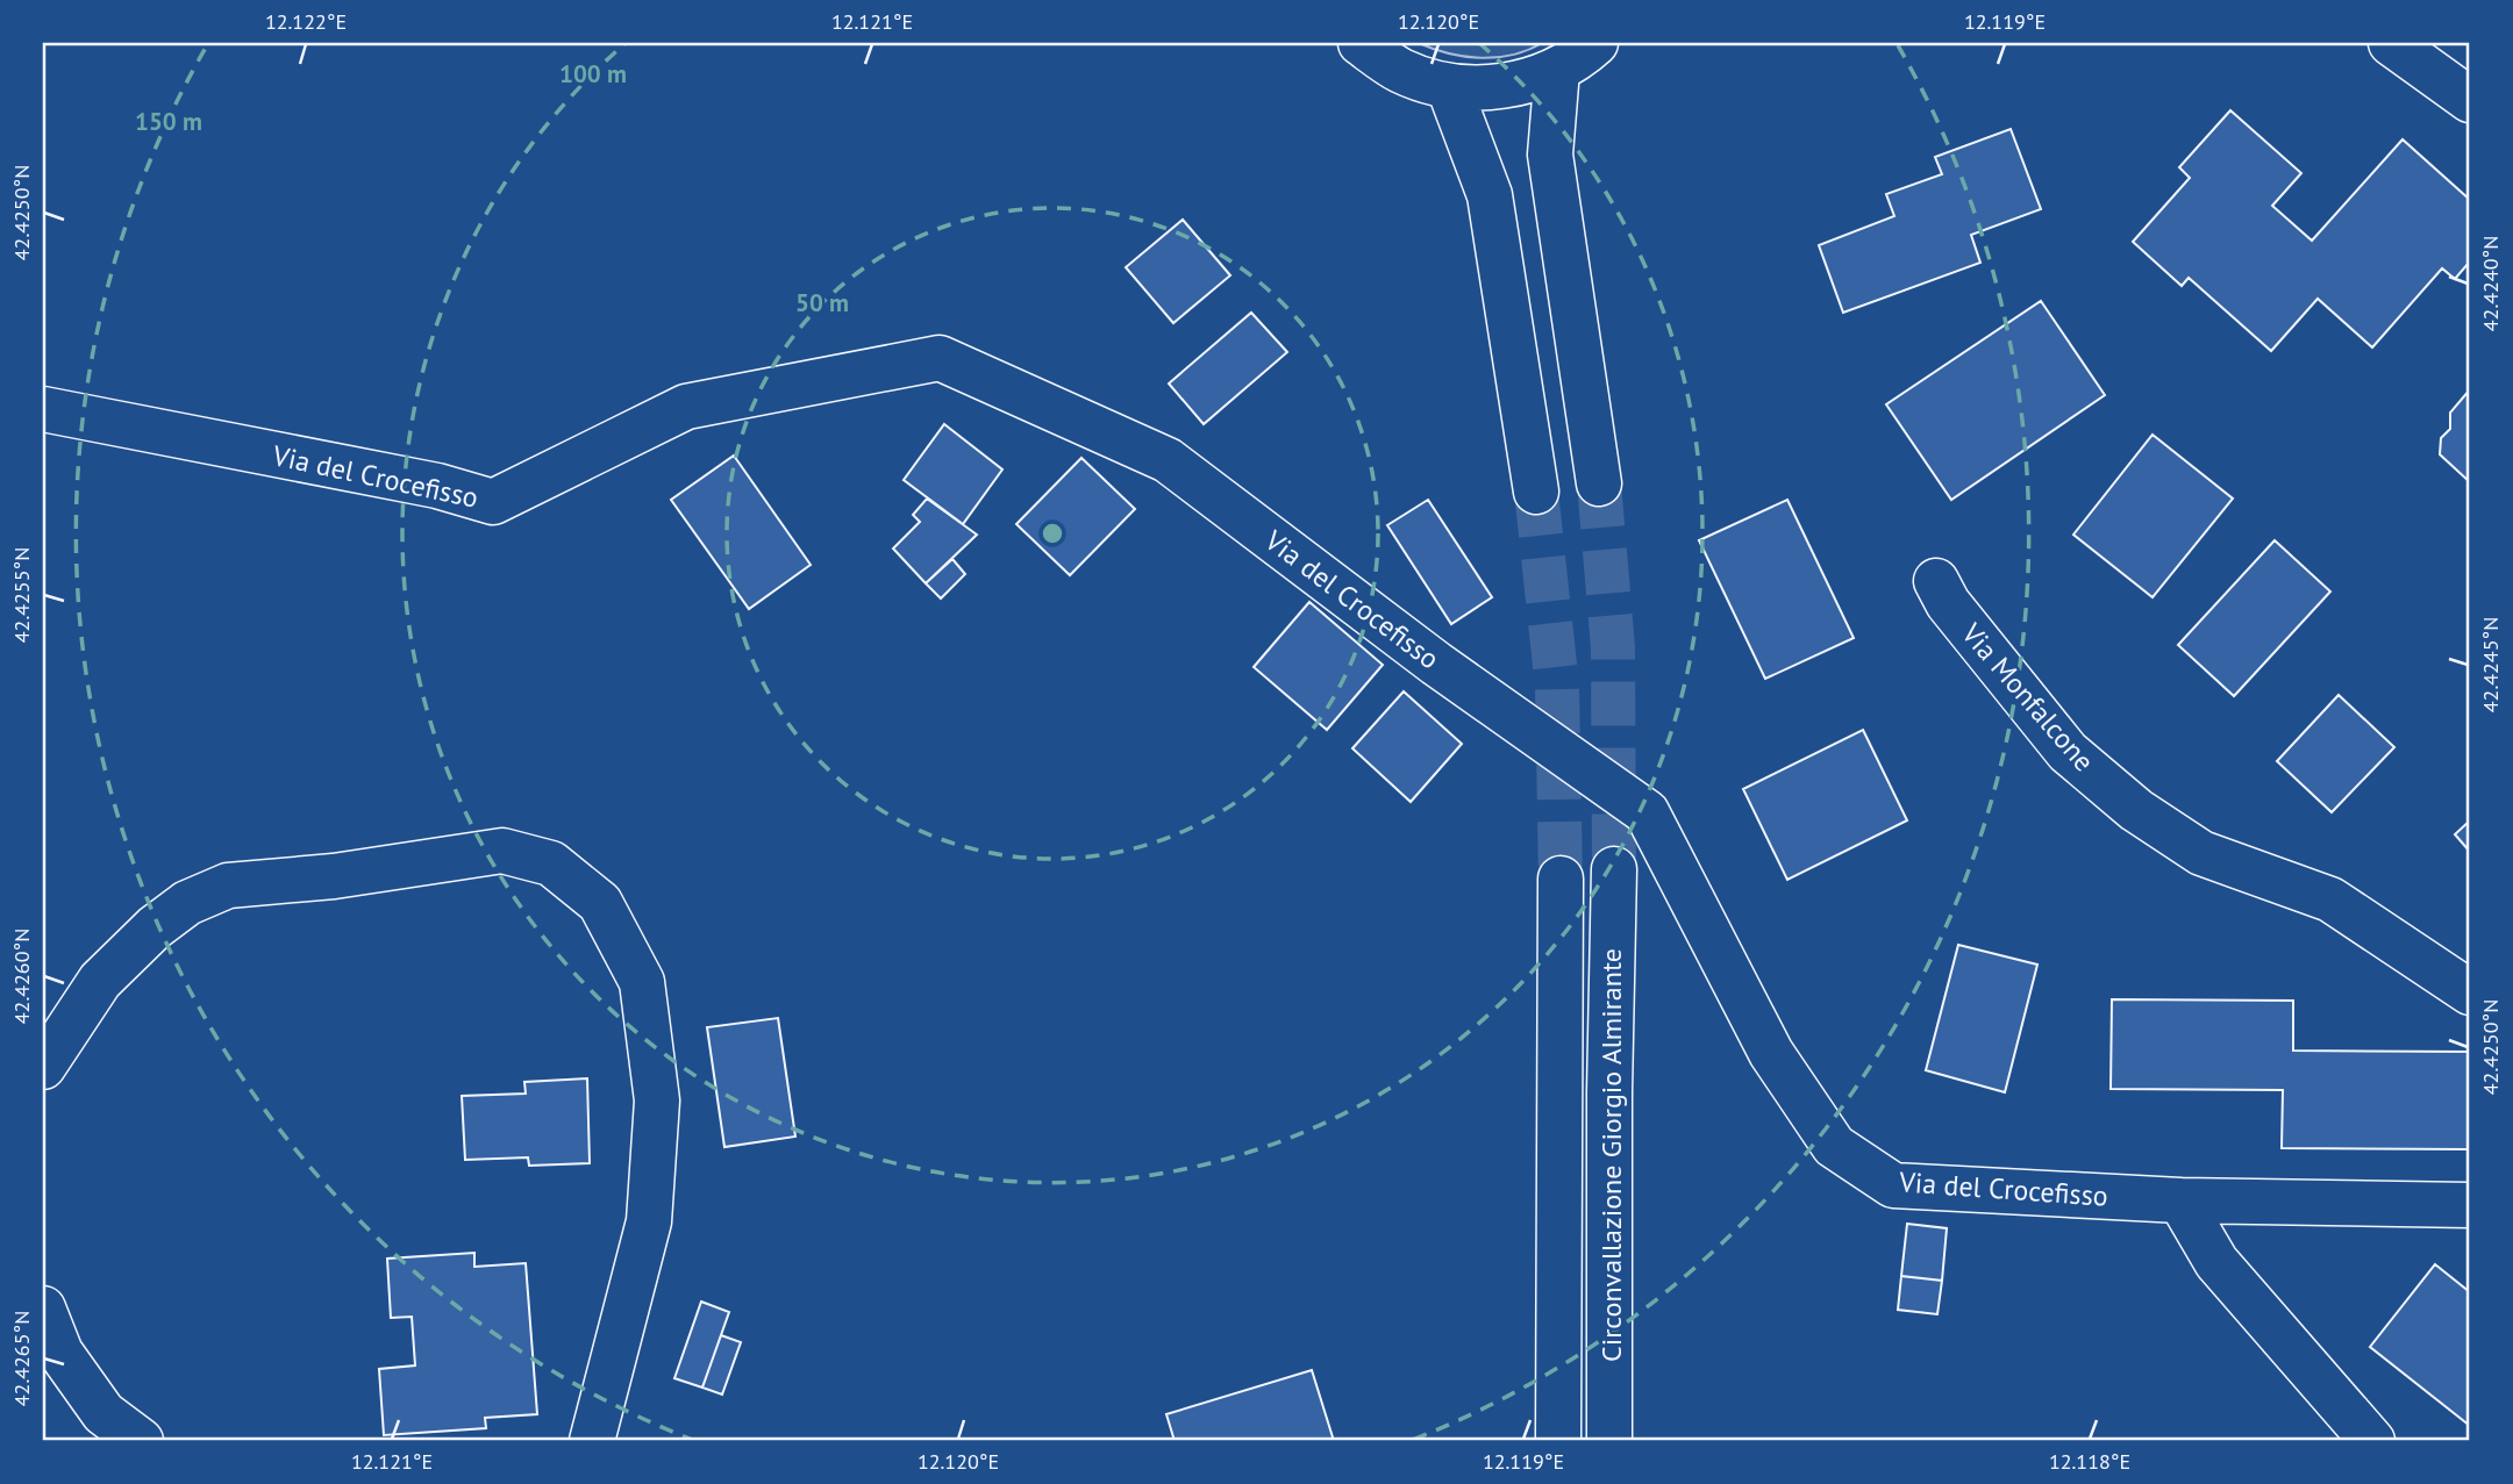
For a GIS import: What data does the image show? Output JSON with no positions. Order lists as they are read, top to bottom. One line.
{"streets":{"main road":["Via del Crocefisso","Via Monfalcone","Circonvallazione Giorgio Almirante"]},"coordinates":["12.122°E","12.121°E","12.120°E","12.119°E","42.4250°N","42.4240°N","42.4255°N","42.4245°N","42.4260°N","42.4265°N","12.118°E"],"rings":["100 m","150 m","50 m"]}
